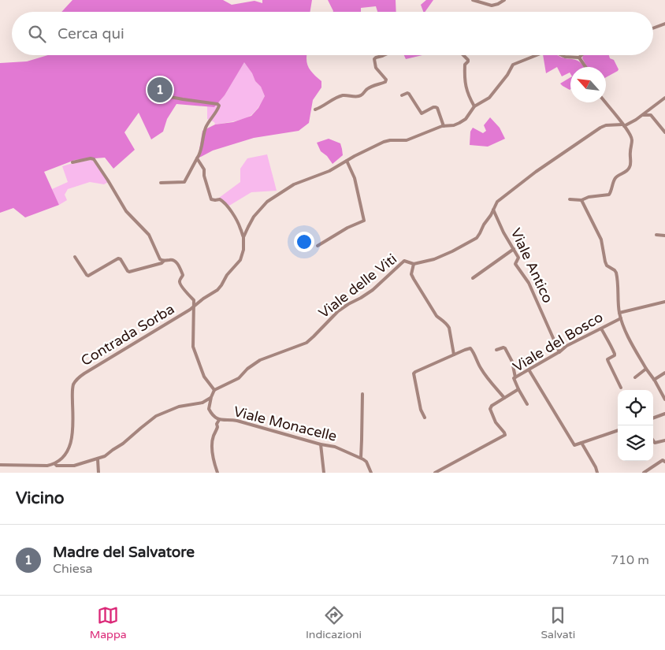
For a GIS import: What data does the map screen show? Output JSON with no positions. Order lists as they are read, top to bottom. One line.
{"streets":{"street":["Viale Antico","Viale delle Viti","Contrada Sorba","Viale del Bosco","Viale Monacelle"]},"crossings":[["Viale Antico","Viale delle Viti"],["Viale Antico","Viale del Bosco"]],"north":"top left","page":{"search":"Cerca qui","pins":"1","heading":"Vicino","list":[{"mark":"1","name":"Madre del Salvatore","note":"Chiesa","value":"710 m"}],"nav":["Mappa","Indicazioni","Salvati"]}}
